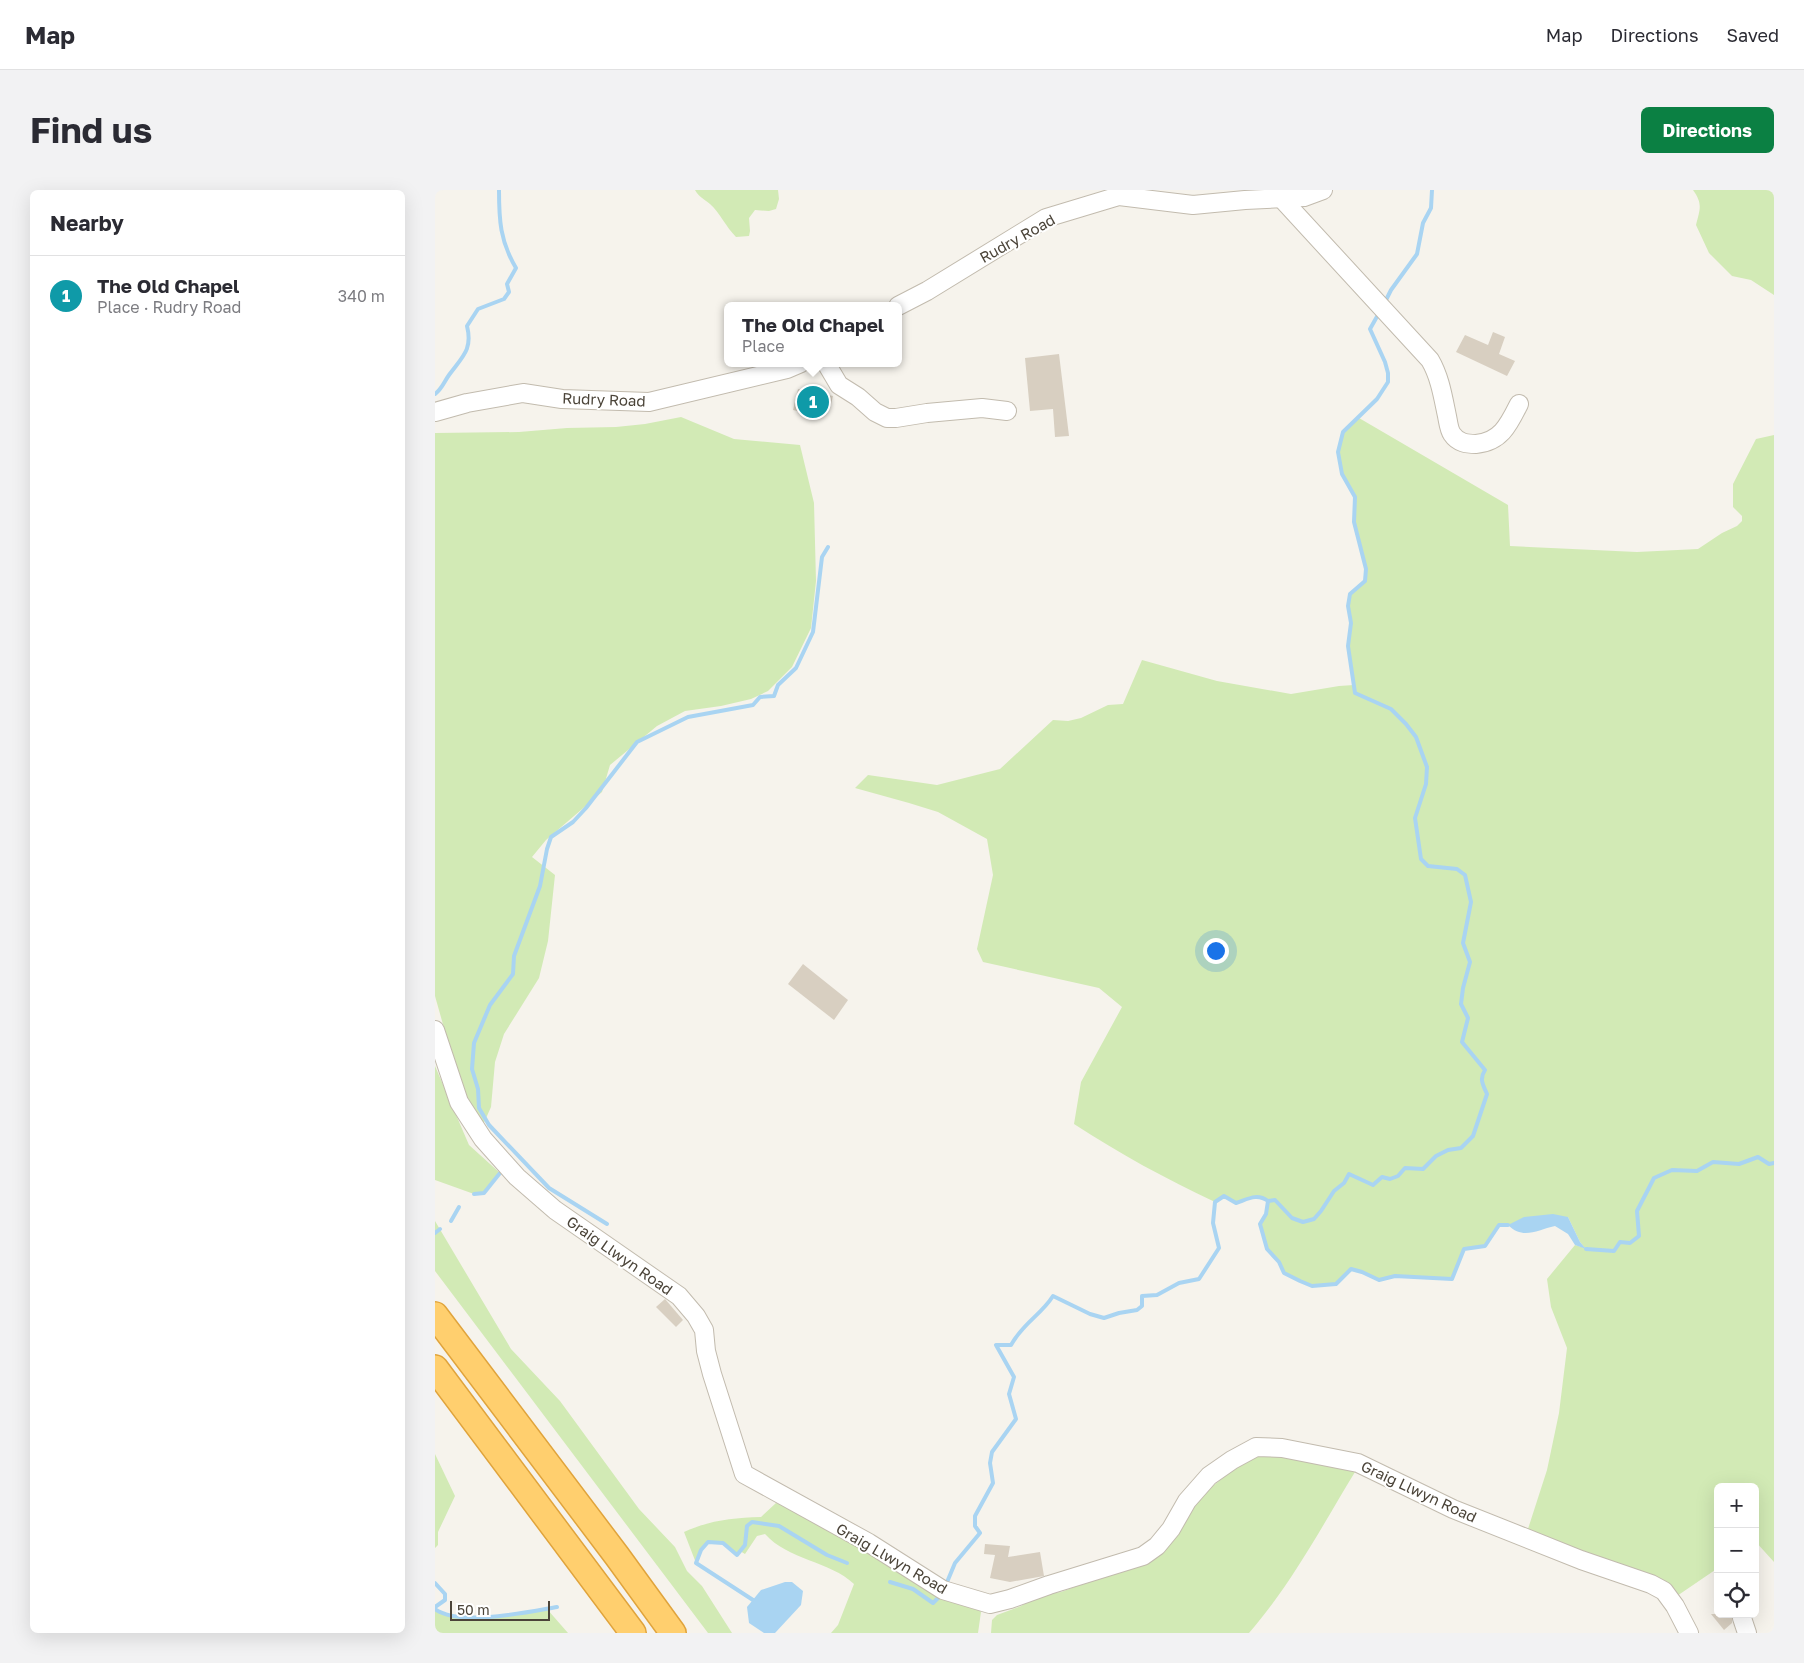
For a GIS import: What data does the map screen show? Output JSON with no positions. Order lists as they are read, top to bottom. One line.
{"streets":{"street":["Rudry Road","Graig Llwyn Road"]},"scale_bar":"50 m","page":{"header":"Map","nav":["Map","Directions","Saved"],"buttons":"Directions","title":"Find us","heading":"Nearby","list":[{"mark":"1","name":"The Old Chapel","note":"Place · Rudry Road","value":"340 m"}],"popup":["The Old Chapel","Place"],"pins":"1","map_buttons":["+","−"],"scale":"50 m"}}
